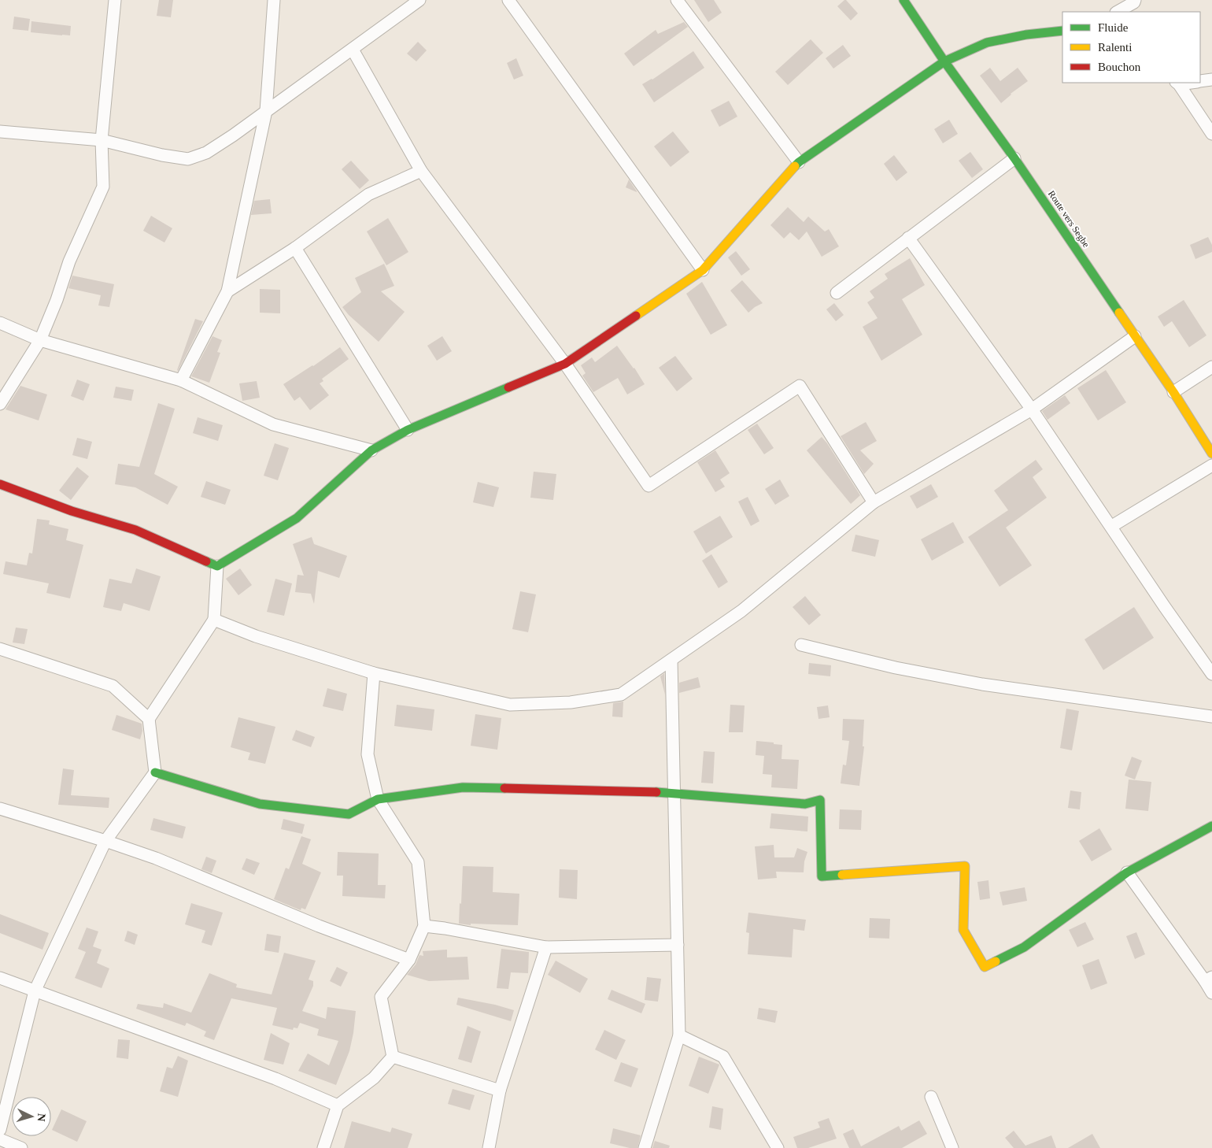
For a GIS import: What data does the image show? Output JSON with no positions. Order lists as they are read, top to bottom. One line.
{"streets":{"street":["Route vers Segbe"]},"legend":["Fluide","Ralenti","Bouchon"],"north":"right"}
